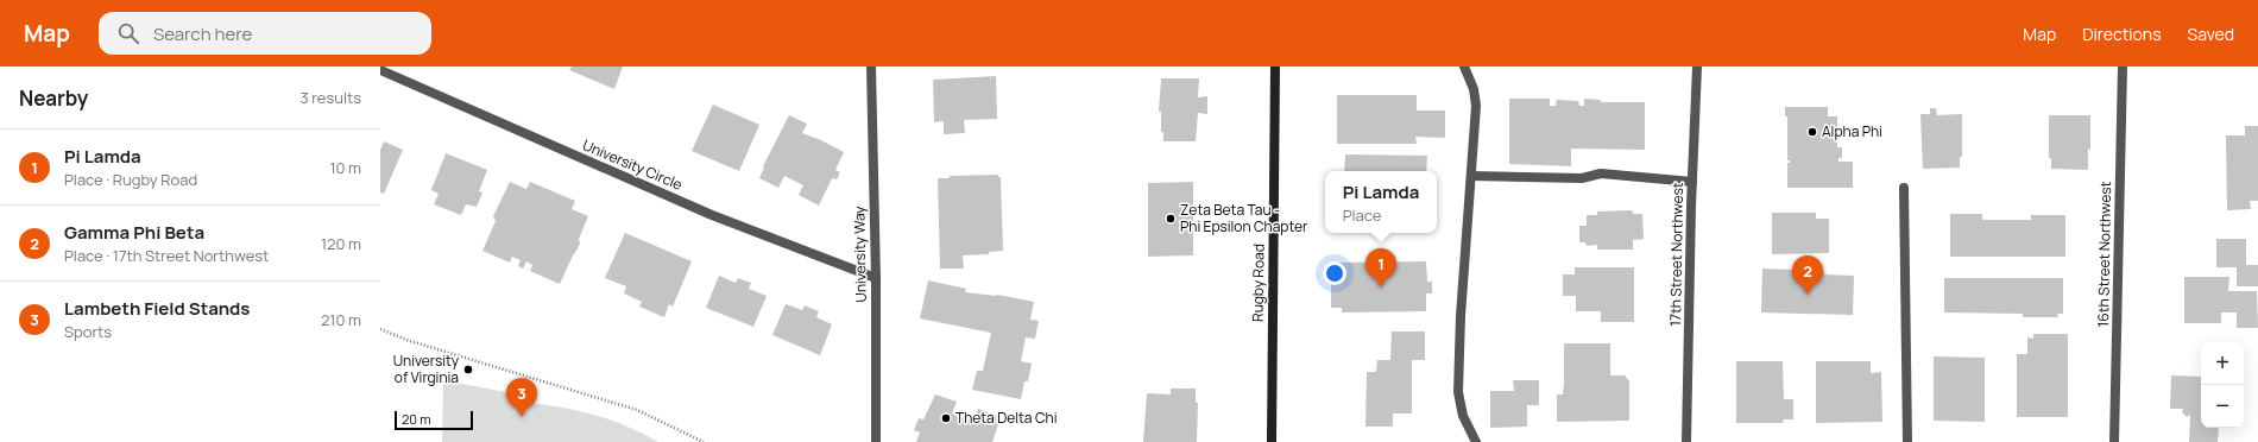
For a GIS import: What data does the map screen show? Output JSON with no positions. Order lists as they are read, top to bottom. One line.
{"streets":{"main road":["Rugby Road"],"street":["University Circle","University Way","17th Street Northwest","16th Street Northwest"]},"crossings":[["University Circle","University Way"]],"places":["Alpha Phi","Zeta Beta Tau - Phi Epsilon Chapter","University of Virginia","Theta Delta Chi"],"scale_bar":"20 m","page":{"header":"Map","search":"Search here","nav":["Map","Directions","Saved"],"heading":["Nearby","3 results"],"list":[{"mark":"1","name":"Pi Lamda","note":"Place · Rugby Road","value":"10 m"},{"mark":"2","name":"Gamma Phi Beta","note":"Place · 17th Street Northwest","value":"120 m"},{"mark":"3","name":"Lambeth Field Stands","note":"Sports","value":"210 m"}],"popup":["Pi Lamda","Place"],"pins":["1","2","3"],"map_buttons":["+","−"],"scale":"20 m"}}
